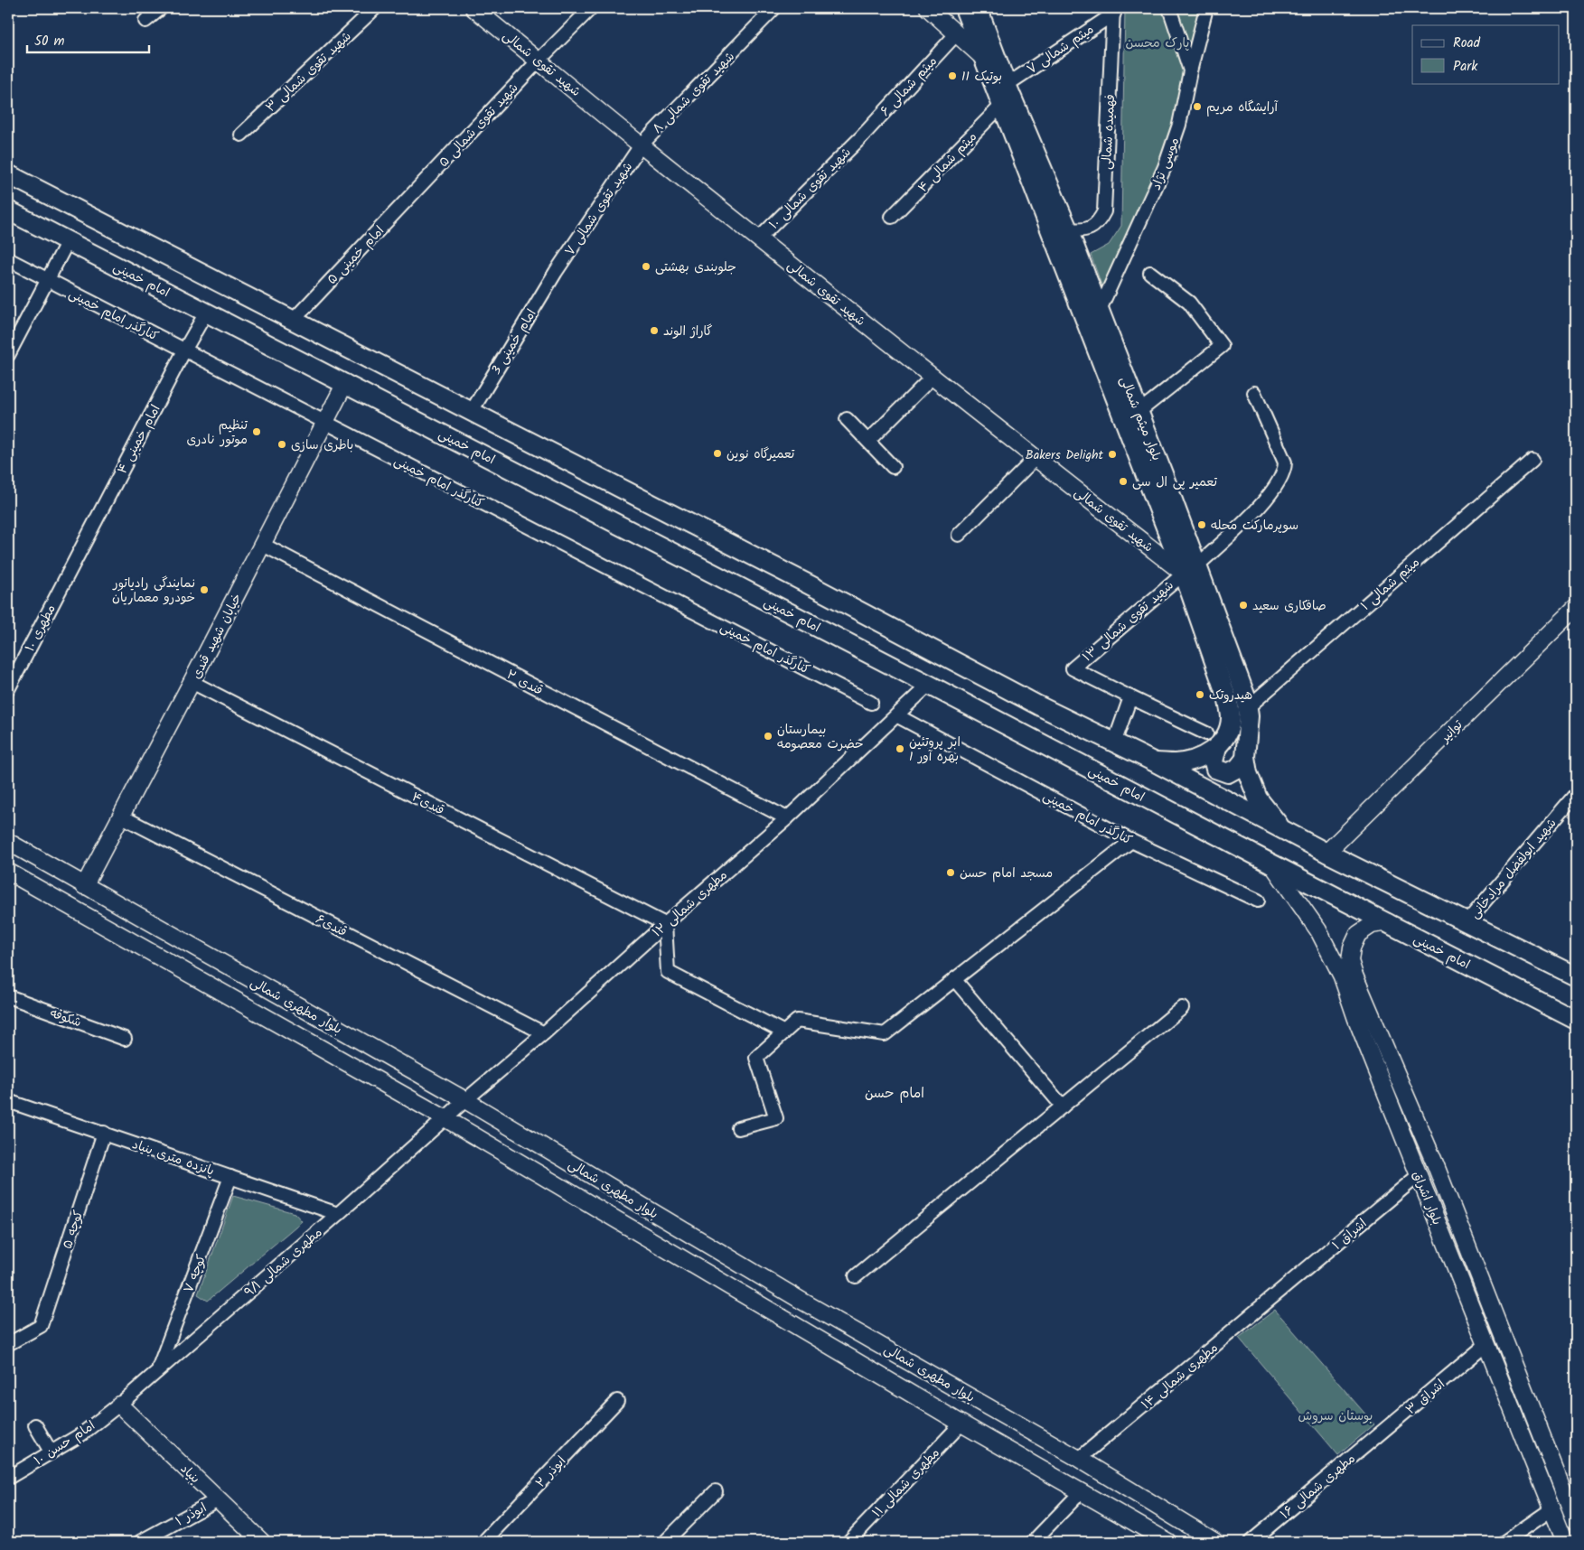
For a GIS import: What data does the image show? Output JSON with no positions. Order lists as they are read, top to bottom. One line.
{"streets":{"main road":["امام خمینی","بلوار میثم شمالی"],"street":["میثم شمالی ۷","شهید تقوی شمالی","شهید تقوی شمالی ۳","میثم شمالی ۶","شهید تقوی شمالی ۸","شهید تقوی شمالی ۵","فهمیده شمالی","میثم شمالی ۴","موسی نژاد","شهید تقوی شمالی ۱۰","شهید تقوی شمالی ۷","امام خمینی ۵","کنارگذر امام خمینی","امام خمینی 3","امام خمینی ۴","میثم شمالی ۱","شهید تقوی شمالی ۱۳","مطهری ۱۰","خیابان شهید قندی","قندی ۲","توانیر","قندی۴","شهید ابولفضل مرادخانی","مطهری شمالی ۱۲","قندی۶","بلوار مطهری شمالی","شکوفه","پانزده متری بنیاد","بلوار اشراق","کوچه ۵","اشراق ۱","مطهری شمالی ۹/۱","کوچه ۷","مطهری شمالی ۱۴","اشراق ۳","امام حسن ۱۰","ابوذر ۲","بنیاد","مطهری شمالی ۱۱","مطهری شمالی ۱۶","ابوذر ۱"]},"crossings":[["میثم شمالی ۷","فهمیده شمالی"],["میثم شمالی ۷","بلوار میثم شمالی"],["شهید تقوی شمالی","شهید تقوی شمالی ۸"],["شهید تقوی شمالی","شهید تقوی شمالی ۵"],["شهید تقوی شمالی","شهید تقوی شمالی ۱۰"],["شهید تقوی شمالی","شهید تقوی شمالی ۷"],["شهید تقوی شمالی","بلوار میثم شمالی"],["شهید تقوی شمالی","شهید تقوی شمالی ۱۳"],["میثم شمالی ۶","شهید تقوی شمالی ۱۰"],["شهید تقوی شمالی ۸","شهید تقوی شمالی ۷"],["شهید تقوی شمالی ۵","امام خمینی ۵"],["فهمیده شمالی","بلوار میثم شمالی"],["میثم شمالی ۴","بلوار میثم شمالی"],["موسی نژاد","بلوار میثم شمالی"],["شهید تقوی شمالی ۷","امام خمینی 3"],["امام خمینی","امام خمینی ۴"],["امام خمینی","خیابان شهید قندی"],["امام خمینی","مطهری شمالی ۱۲"],["امام خمینی","بلوار اشراق"],["کنارگذر امام خمینی","امام خمینی ۴"],["کنارگذر امام خمینی","خیابان شهید قندی"],["کنارگذر امام خمینی","مطهری شمالی ۱۲"],["بلوار میثم شمالی","میثم شمالی ۱"],["بلوار میثم شمالی","شهید تقوی شمالی ۱۳"],["امام خمینی ۴","مطهری ۱۰"],["خیابان شهید قندی","قندی ۲"],["خیابان شهید قندی","قندی۴"],["خیابان شهید قندی","قندی۶"],["خیابان شهید قندی","بلوار مطهری شمالی"],["قندی ۲","مطهری شمالی ۱۲"],["قندی۴","مطهری شمالی ۱۲"],["مطهری شمالی ۱۲","قندی۶"],["مطهری شمالی ۱۲","بلوار مطهری شمالی"],["مطهری شمالی ۱۲","مطهری شمالی ۹/۱"],["بلوار مطهری شمالی","مطهری شمالی ۹/۱"],["بلوار مطهری شمالی","مطهری شمالی ۱۴"],["بلوار مطهری شمالی","مطهری شمالی ۱۱"],["پانزده متری بنیاد","کوچه ۵"],["پانزده متری بنیاد","مطهری شمالی ۹/۱"],["پانزده متری بنیاد","کوچه ۷"],["بلوار اشراق","اشراق ۱"],["بلوار اشراق","اشراق ۳"],["اشراق ۱","مطهری شمالی ۱۴"],["مطهری شمالی ۹/۱","کوچه ۷"],["مطهری شمالی ۹/۱","امام حسن ۱۰"],["مطهری شمالی ۹/۱","بنیاد"],["اشراق ۳","مطهری شمالی ۱۶"],["امام حسن ۱۰","بنیاد"],["بنیاد","ابوذر ۱"]],"districts":["امام حسن"],"parks":["پارک محسن","بوستان سروش"],"places":["بوتیک 11","آرایشگاه مریم","جلوبندی بهشتی","گاراژ الوند","تنظیم موتور نادری","باطری سازی","تعمیرگاه نوین","Bakers Delight","تعمیر پی ال سی","سوپرمارکت محله","نمایندگی رادیاتور خودرو معماریان","صافکاری سعید","هیدروتک","بیمارستان حضرت معصومه","ابر پروتئین بهره آور 1","مسجد امام حسن"],"legend":["Road","Park"],"scale_bar":"50 m"}
